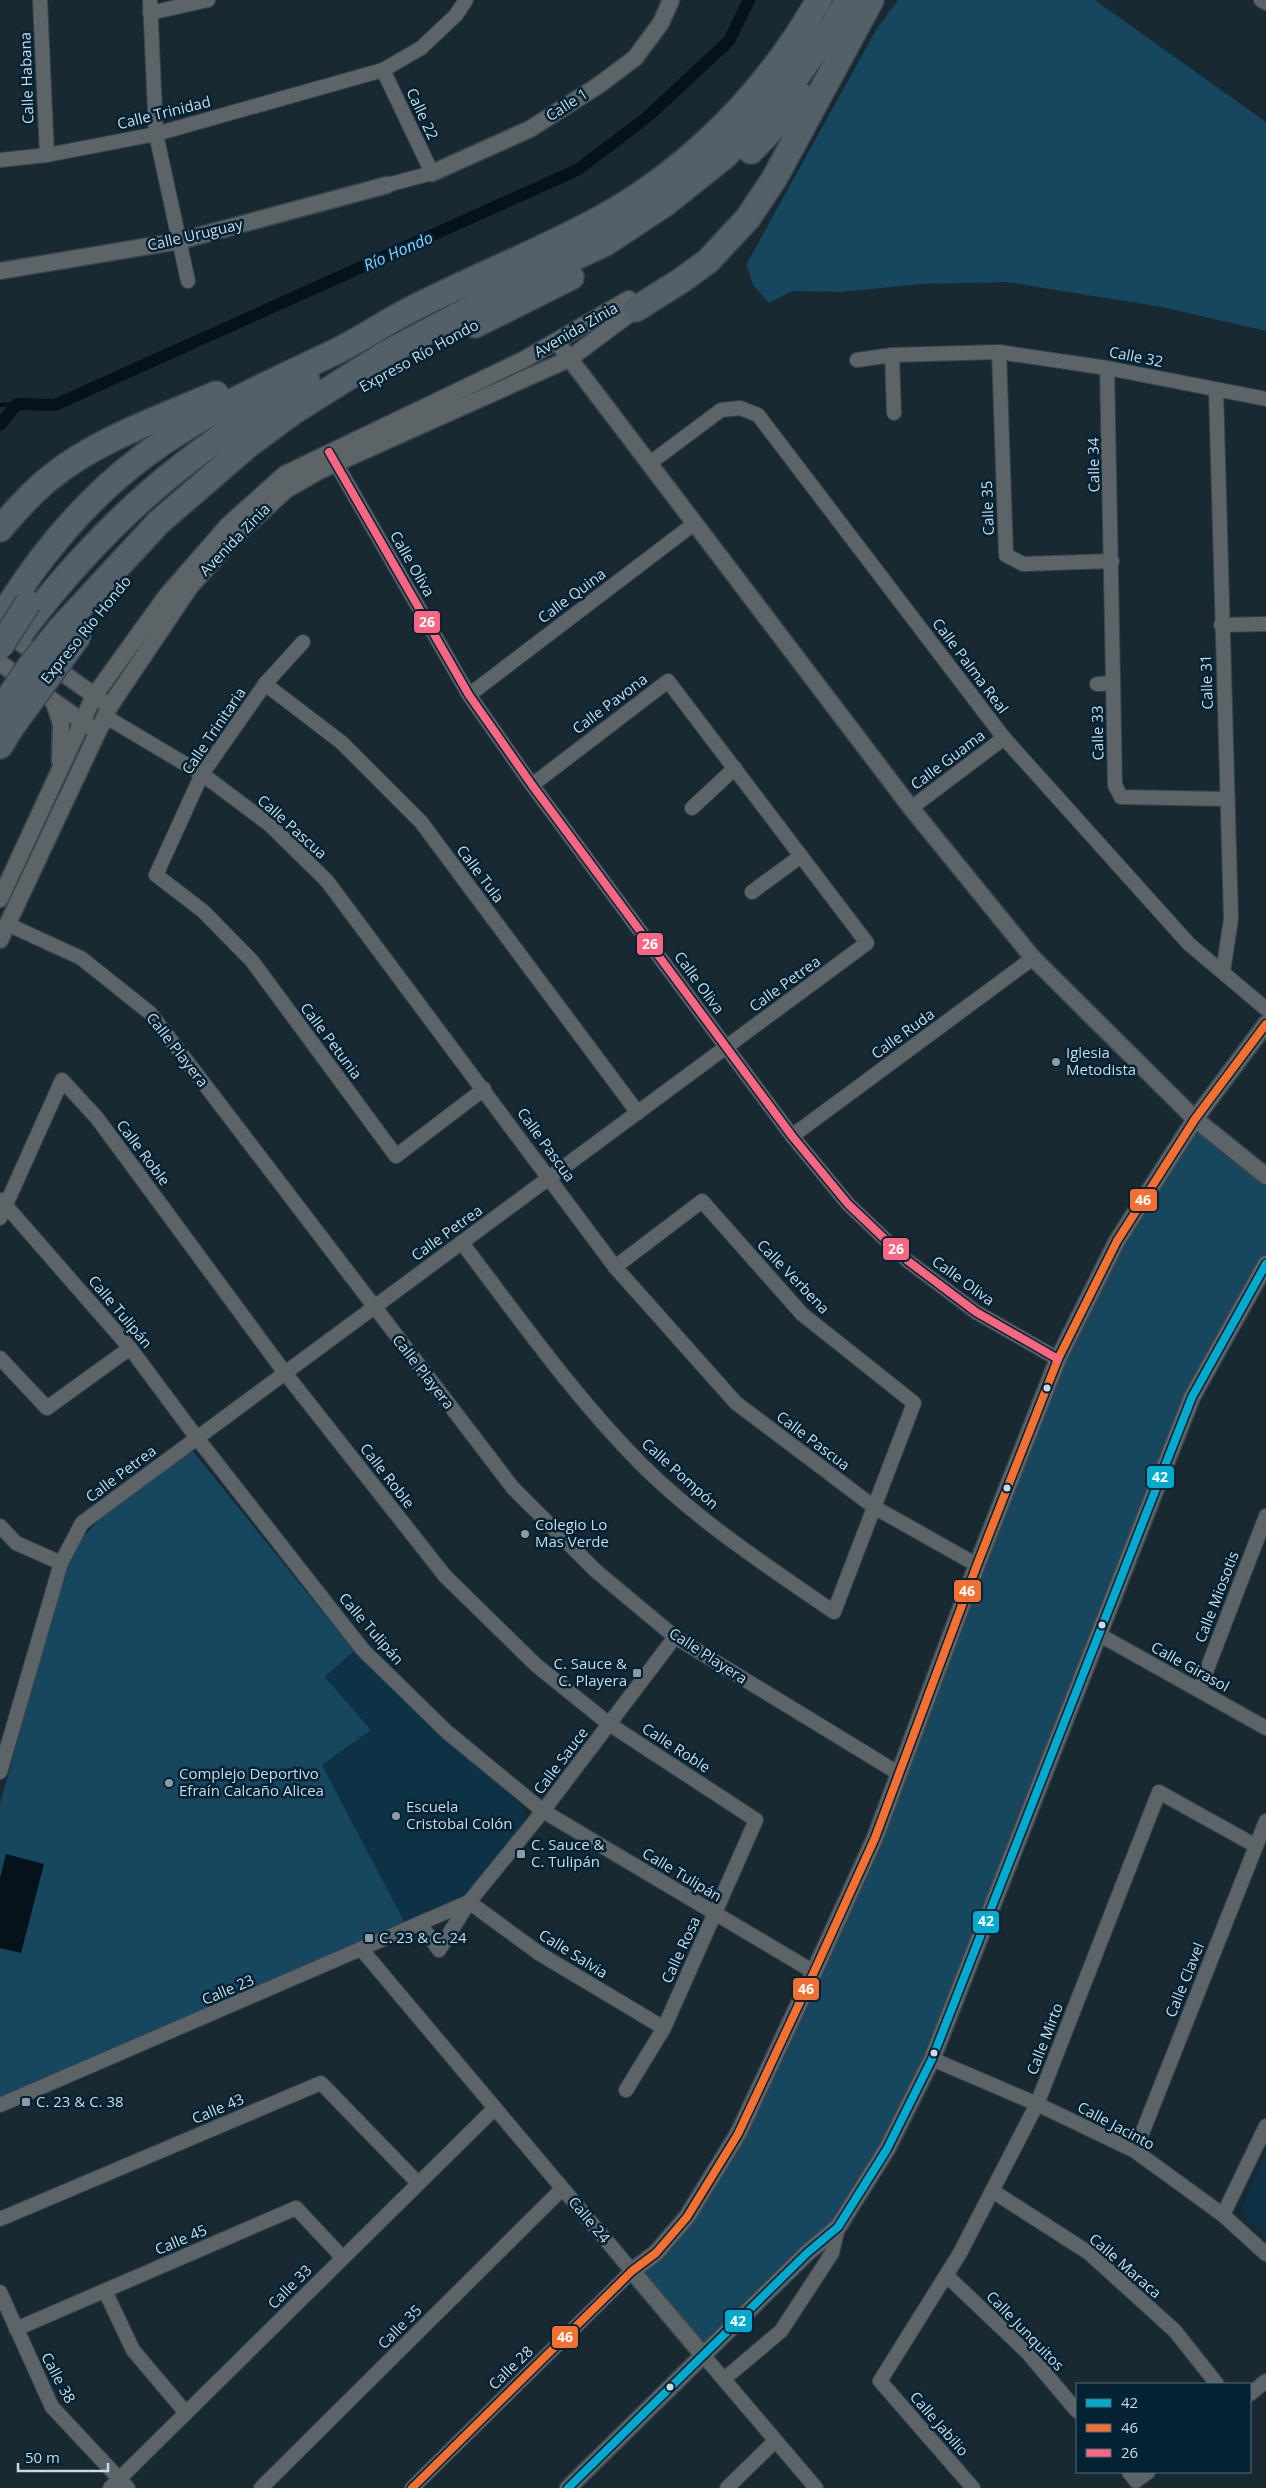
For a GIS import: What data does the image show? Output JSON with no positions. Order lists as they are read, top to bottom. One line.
{"streets":{"highway":["Expreso Río Hondo"],"street":["Calle Habana","Calle 1","Calle Trinidad","Calle 22","Calle Uruguay","Avenida Zinia","Calle 32","Calle 34","Calle 35","Calle Oliva","Calle Quina","Calle Palma Real","Calle 31","Calle Pavona","Calle Trinitaria","Calle 33","Calle Guama","Calle Pascua","Calle Tula","Calle Petrea","Calle Ruda","Calle Petunia","Calle Playera","Calle Roble","Calle Verbena","Calle Tulipán","Calle Pompón","Calle Miosotis","Calle Girasol","Calle Sauce","Calle Rosa","Calle Salvia","Calle Clavel","Calle 23","Calle Mirto","Calle 43","Calle Jacinto","Calle 24","Calle 45","Calle Maraca","Calle Junquitos","Calle 28","Calle 38","Calle Jabilio"]},"crossings":[["Calle Habana","Calle Trinidad"],["Calle 1","Calle 22"],["Calle Trinidad","Calle 22"],["Avenida Zinia","Calle Oliva"],["Avenida Zinia","Calle Pascua"],["Avenida Zinia","Calle Playera"],["Calle 32","Calle 34"],["Calle 32","Calle 35"],["Calle 32","Calle 31"],["Calle 34","Calle 35"],["Calle 34","Calle 33"],["Calle 35","Calle 33"],["Calle 35","Calle 24"],["Calle Oliva","Calle Quina"],["Calle Oliva","Calle Pavona"],["Calle Oliva","Calle Petrea"],["Calle Oliva","Calle Ruda"],["Calle Palma Real","Calle 31"],["Calle Palma Real","Calle Guama"],["Calle 31","Calle 33"],["Calle Pavona","Calle Petrea"],["Calle Trinitaria","Calle Pascua"],["Calle Trinitaria","Calle Tula"],["Calle Trinitaria","Calle Petunia"],["Calle 33","Calle 43"],["Calle 33","Calle 24"],["Calle 33","Calle 45"],["Calle 33","Calle 38"],["Calle Pascua","Calle Petrea"],["Calle Pascua","Calle Petunia"],["Calle Pascua","Calle Verbena"],["Calle Pascua","Calle Pompón"],["Calle Tula","Calle Petrea"],["Calle Petrea","Calle Playera"],["Calle Petrea","Calle Roble"],["Calle Petrea","Calle Tulipán"],["Calle Petrea","Calle Pompón"],["Calle Playera","Calle Sauce"],["Calle Roble","Calle Tulipán"],["Calle Roble","Calle Sauce"],["Calle Roble","Calle Rosa"],["Calle Verbena","Calle Pompón"],["Calle Tulipán","Calle Sauce"],["Calle Tulipán","Calle Rosa"],["Calle Miosotis","Calle Girasol"],["Calle Sauce","Calle Salvia"],["Calle Sauce","Calle 23"],["Calle Rosa","Calle Salvia"],["Calle Salvia","Calle 23"],["Calle Clavel","Calle Mirto"],["Calle Clavel","Calle Jacinto"],["Calle 23","Calle 24"],["Calle Mirto","Calle Jacinto"],["Calle Mirto","Calle Maraca"],["Calle Mirto","Calle Junquitos"],["Calle Mirto","Calle Jabilio"],["Calle 24","Calle 28"],["Calle 45","Calle 38"]],"water":["Río Hondo"],"places":{"other":["Iglesia Metodista","Colegio Lo Mas Verde","Complejo Deportivo Efraín Calcaño Alicea","Escuela Cristobal Colón"],"transit":["C. Sauce & C. Playera","C. Sauce & C. Tulipán","C. 23 & C. 24","C. 23 & C. 38"]},"lines":["transit line 26","transit line 46","transit line 42"],"legend":["42","46","26"],"scale_bar":"50 m"}
